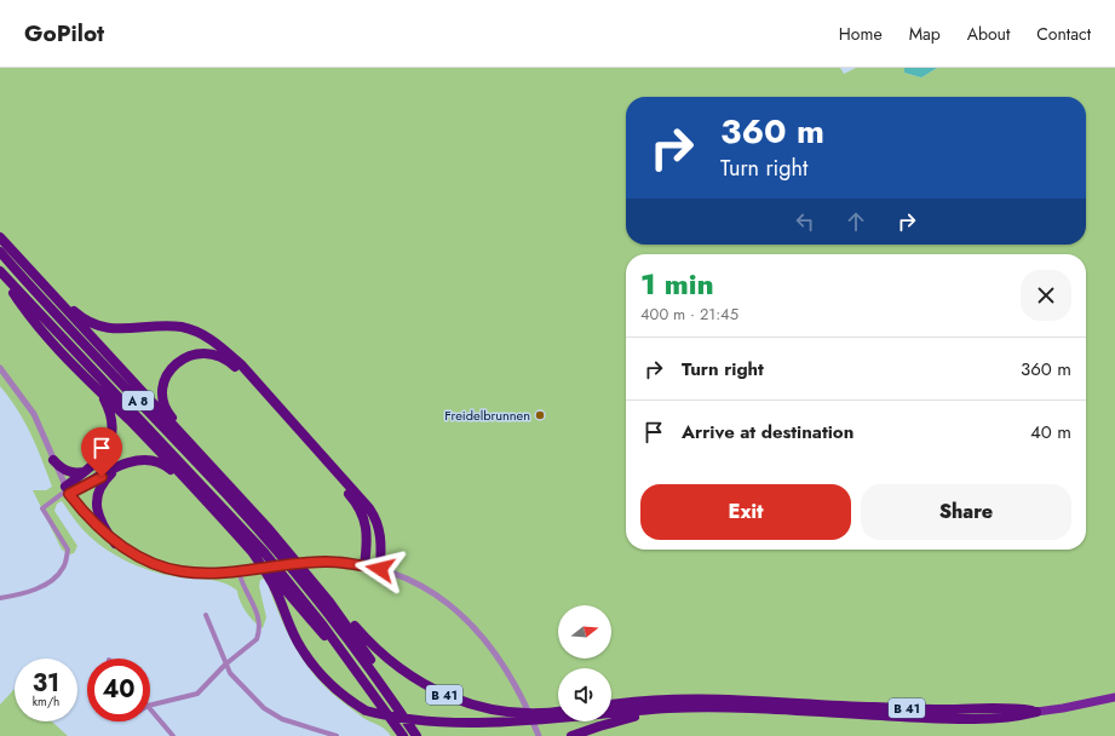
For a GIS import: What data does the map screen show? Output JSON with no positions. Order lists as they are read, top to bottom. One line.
{"streets":{"highway":["A 8","B 41"]},"places":["Freidelbrunnen"],"north":"right","page":{"header":"GoPilot","nav":["Home","Map","About","Contact"],"turn":["360 m","Turn right"],"heading":["1 min","400 m · 21:45"],"list":[{"name":"Turn right","value":"360 m"},{"name":"Arrive at destination","value":"40 m"}],"buttons":["Exit","Share"],"speed":"31 km/h","limit":"40"}}
